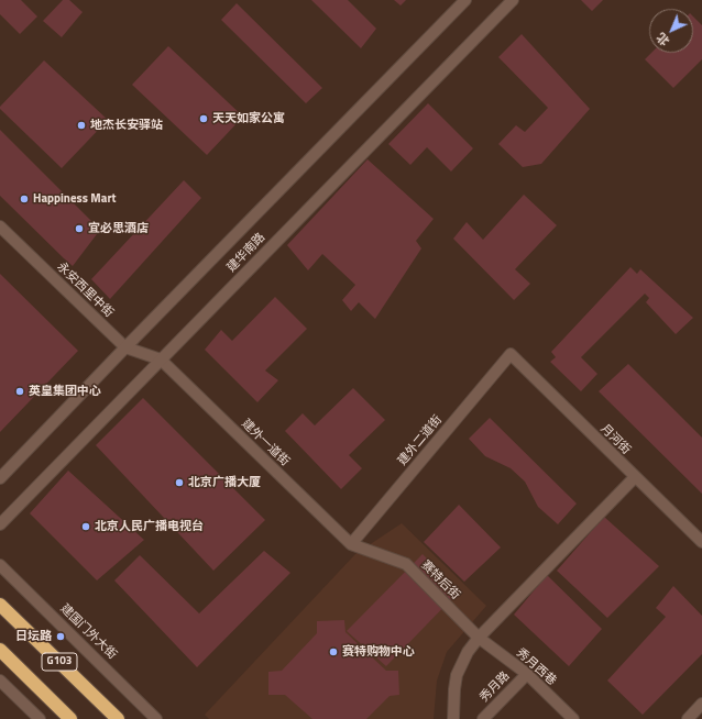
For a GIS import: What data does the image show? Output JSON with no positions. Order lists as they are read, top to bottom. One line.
{"streets":{"highway":["G103"],"street":["建华南路","永安西里中街","月河街","建外二道街","建外一道街","赛特后街","建国门外大街","秀月西巷","秀月路"]},"crossings":[["建华南路","永安西里中街"],["建华南路","建外一道街"],["永安西里中街","建外一道街"],["月河街","建外二道街"],["建外二道街","建外一道街"],["建外二道街","赛特后街"],["建外一道街","赛特后街"],["赛特后街","秀月西巷"],["秀月西巷","秀月路"]],"places":["天天如家公寓","地杰长安驿站","Happiness Mart","宜必思酒店","英皇集团中心","北京广播大厦","北京人民广播电视台","日坛路","赛特购物中心"],"north":"bottom left"}
